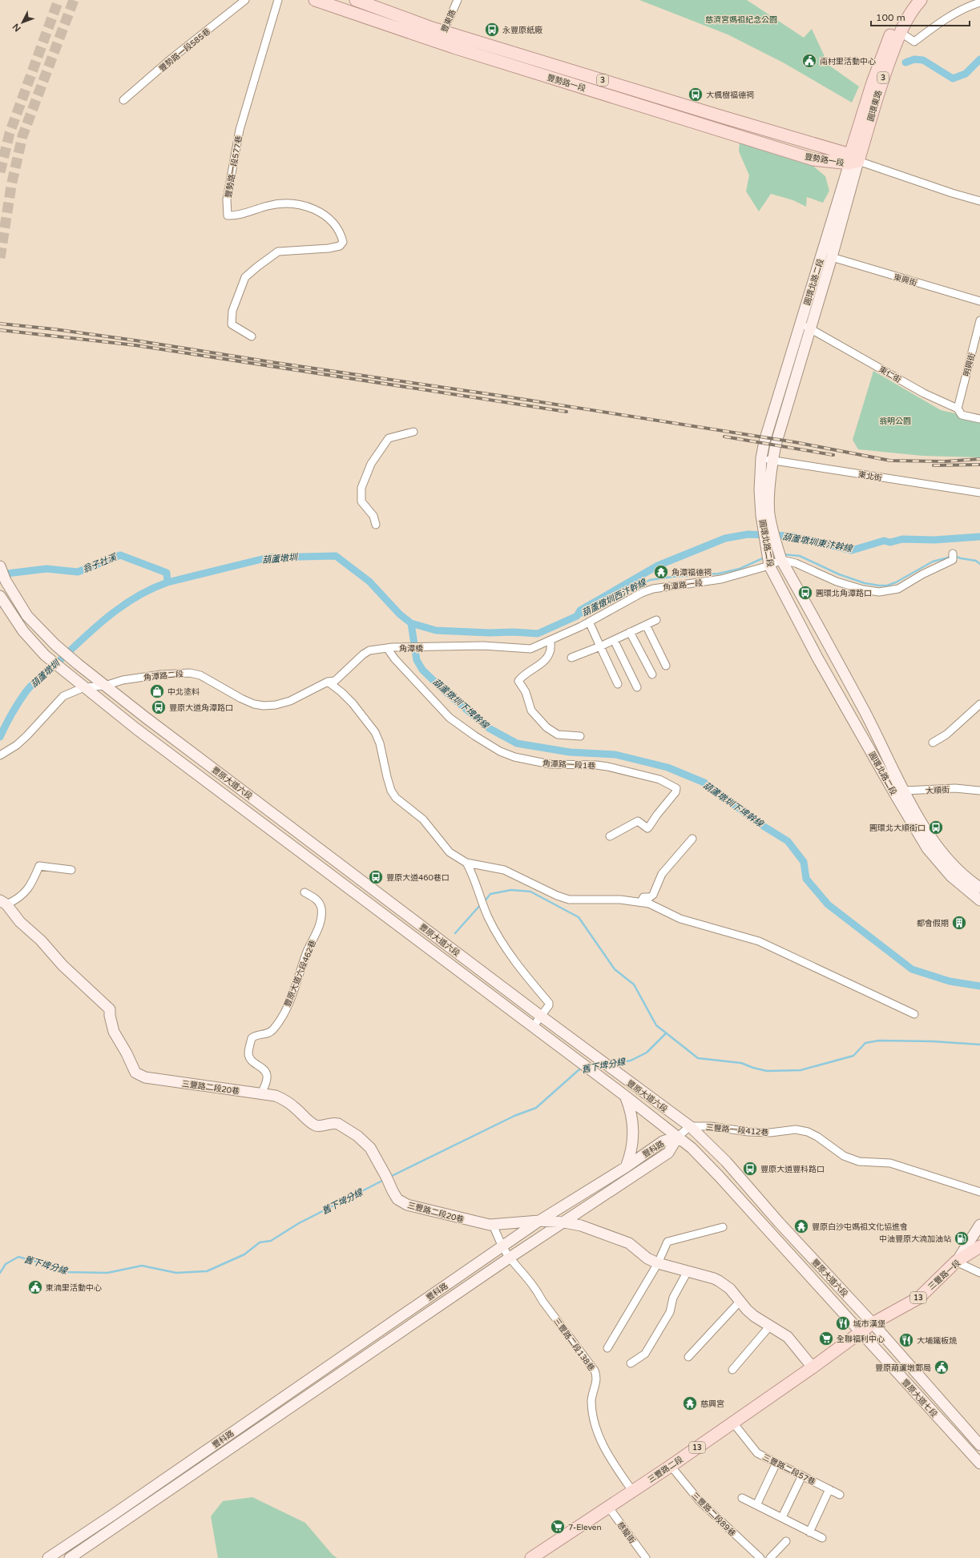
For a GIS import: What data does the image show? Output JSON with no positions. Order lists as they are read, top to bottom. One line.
{"streets":{"main road":["3","豐勢路一段","圓環東路","三豐路一段","13","三豐路二段"],"street":["豐東路","豐勢路一段585巷","豐勢路一段577巷","東興街","圓環北路二段","明興街","東仁街","東北街","角潭路一段","角潭橋","角潭路二段","角潭路一段1巷","豐原大道六段","大順街","豐原大道六段462巷","三豐路二段20巷","三豐路一段412巷","豐科路","三豐路二段138巷","豐原大道七段","三豐路二段57巷","三豐路二段89巷","慈龍街"]},"crossings":[["豐東路","豐勢路一段"],["豐勢路一段","圓環東路"],["豐勢路一段","圓環北路二段"],["圓環東路","圓環北路二段"],["東興街","圓環北路二段"],["圓環北路二段","東仁街"],["圓環北路二段","東北街"],["圓環北路二段","角潭路一段"],["圓環北路二段","大順街"],["明興街","東仁街"],["角潭路一段","角潭橋"],["角潭橋","角潭路二段"],["角潭橋","角潭路一段1巷"],["角潭路二段","角潭路一段1巷"],["角潭路二段","豐原大道六段"],["豐原大道六段","三豐路一段412巷"],["豐原大道六段","豐科路"],["豐原大道六段","三豐路一段"],["豐原大道六段","豐原大道七段"],["豐原大道六段","三豐路二段"],["豐原大道六段462巷","三豐路二段20巷"],["三豐路二段20巷","豐科路"],["三豐路二段20巷","三豐路二段138巷"],["三豐路二段20巷","三豐路二段"],["豐科路","三豐路二段138巷"],["三豐路一段","豐原大道七段"],["三豐路一段","三豐路二段"],["三豐路二段138巷","三豐路二段"],["豐原大道七段","三豐路二段"],["三豐路二段","三豐路二段57巷"],["三豐路二段","三豐路二段89巷"],["三豐路二段","慈龍街"]],"water":["葫蘆墩圳東汴幹線","葫蘆墩圳","翁子社溪","葫蘆燉圳西汴幹線","葫蘆墩圳下埤幹線","舊下埤分線"],"parks":["慈濟宮媽祖紀念公園","翁明公園"],"places":{"bus stop":["永豐原紙廠","大楓樹福德祠","圓環北角潭路口","豐原大道角潭路口","圓環北大順街口","豐原大道460巷口","豐原大道豐科路口"],"public building":["南村里活動中心","東湳里活動中心","豐原葫蘆墩郵局"],"temple":["角潭福德祠","豐原白沙屯媽祖文化協進會","慈興宮"],"shop":["中北塗料"],"building":["都會假期"],"fuel station":["中油豐原大湳加油站"],"restaurant":["城市漢堡","大埔鐵板燒"],"supermarket":["全聯福利中心","7-Eleven"]},"scale_bar":"100 m","north":"bottom left"}
